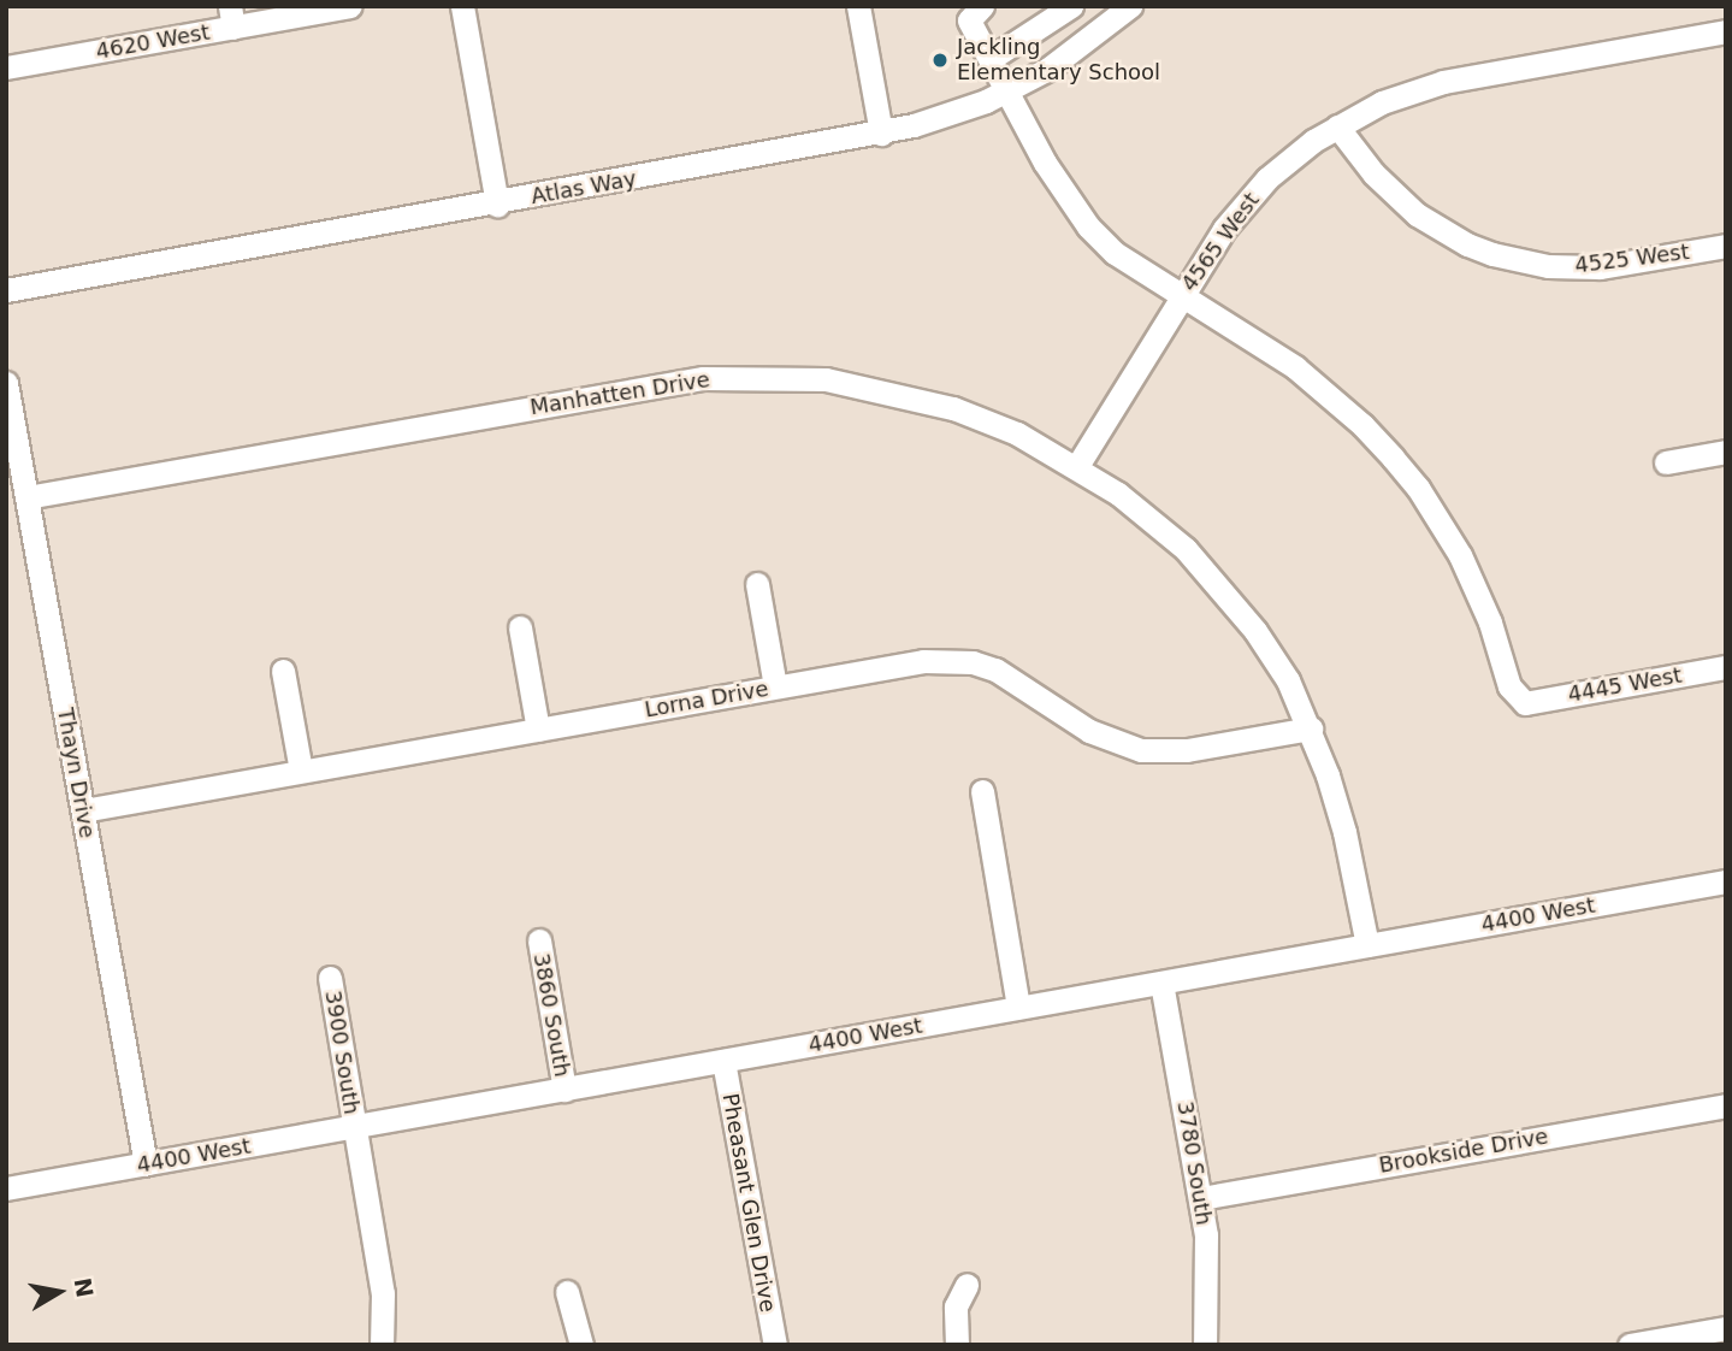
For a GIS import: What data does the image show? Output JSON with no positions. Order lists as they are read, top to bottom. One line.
{"streets":{"street":["4620 West","Atlas Way","4565 West","4525 West","Manhatten Drive","4445 West","Lorna Drive","Thayn Drive","4400 West","3860 South","3900 South","Brookside Drive","3780 South","Pheasant Glen Drive"]},"crossings":[["4565 West","4525 West"],["4565 West","Manhatten Drive"],["4565 West","4445 West"],["Manhatten Drive","Lorna Drive"],["Manhatten Drive","Thayn Drive"],["Manhatten Drive","4400 West"],["Lorna Drive","Thayn Drive"],["Thayn Drive","4400 West"],["4400 West","3860 South"],["4400 West","3900 South"],["4400 West","3780 South"],["4400 West","Pheasant Glen Drive"],["Brookside Drive","3780 South"]],"places":["Jackling Elementary School"],"north":"right"}
